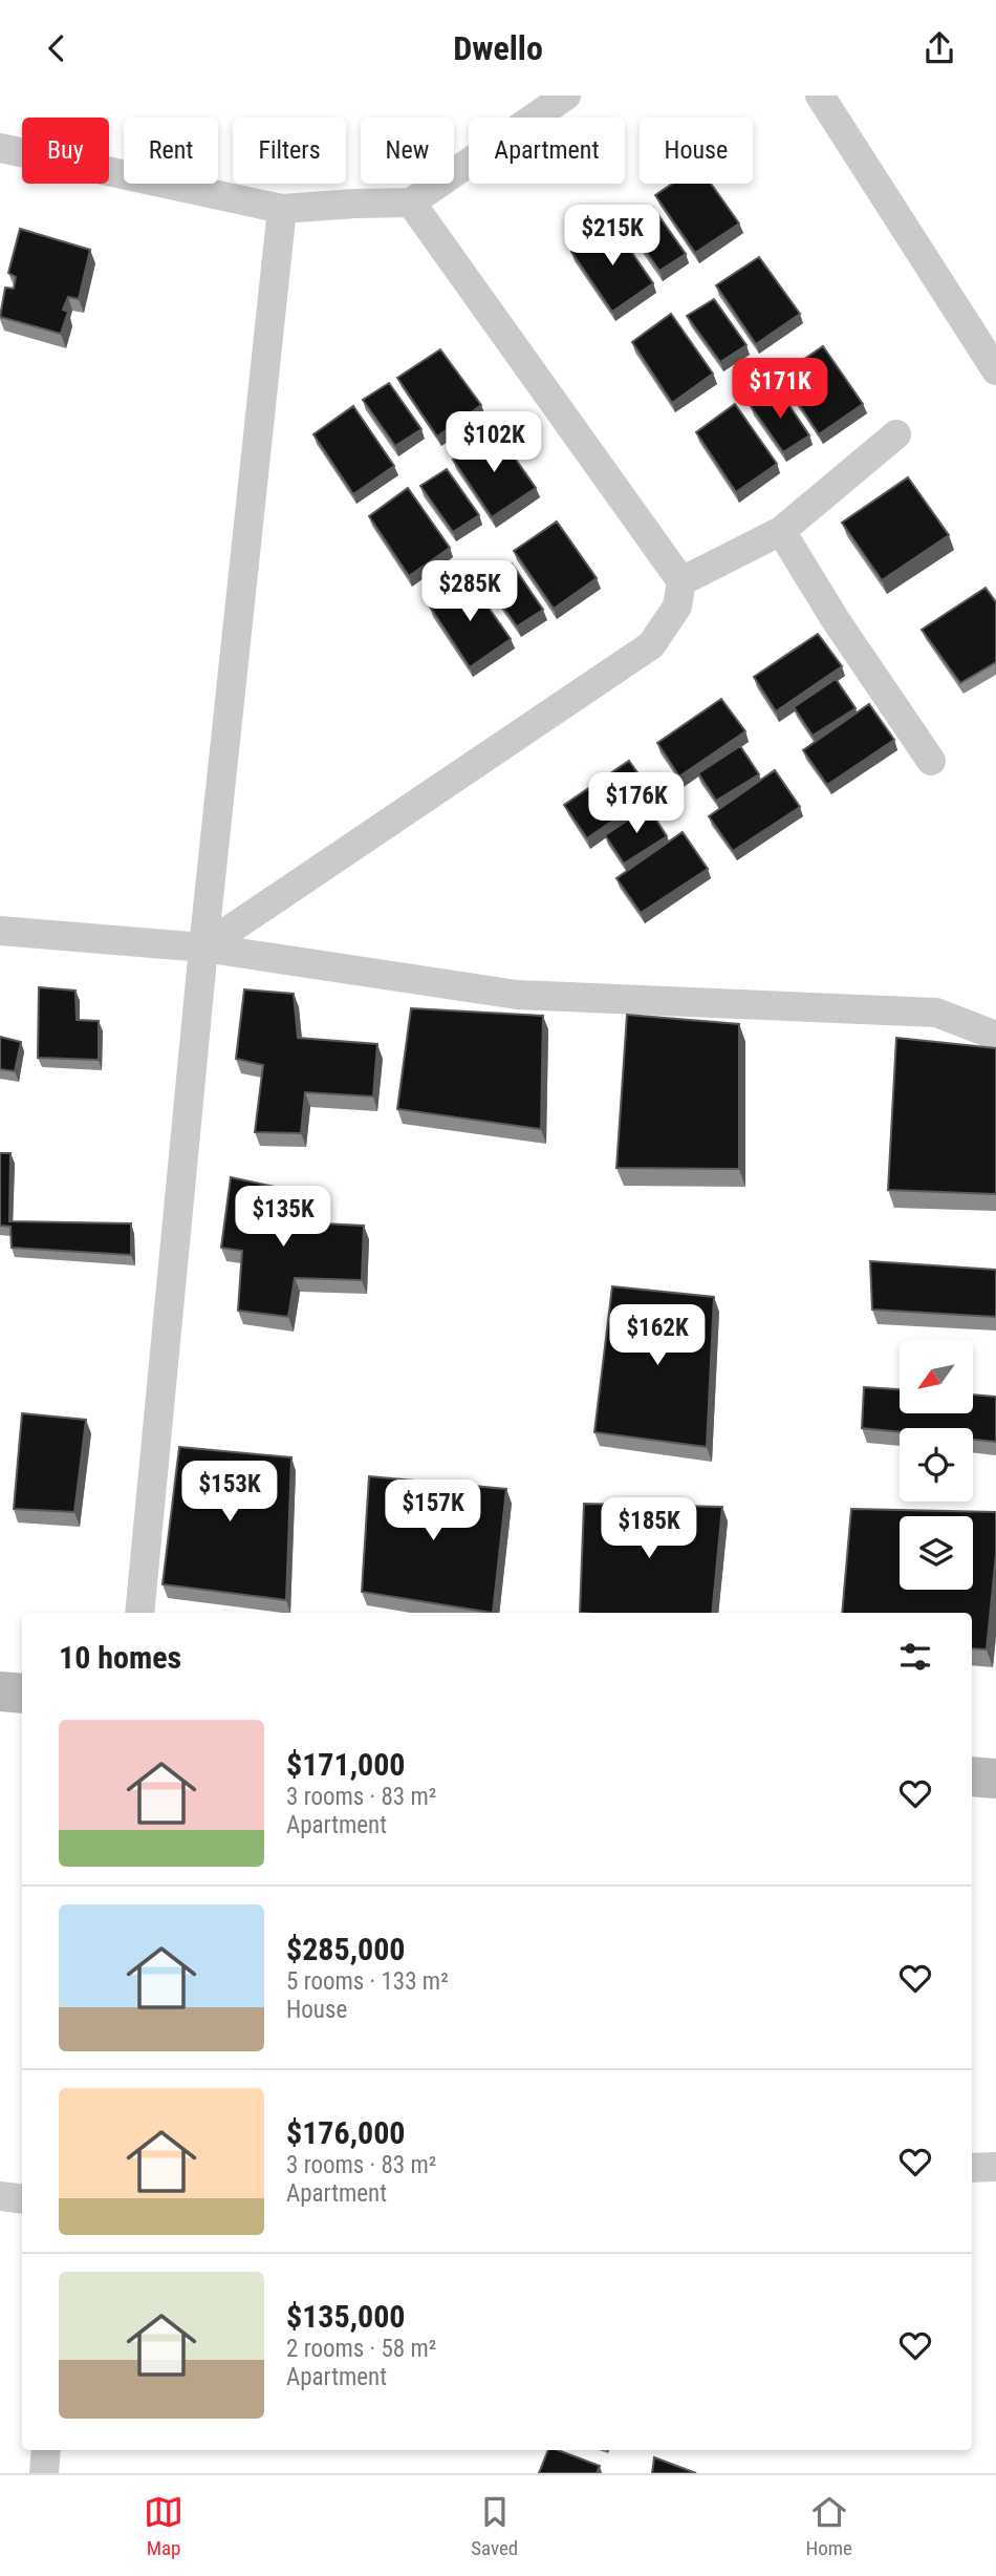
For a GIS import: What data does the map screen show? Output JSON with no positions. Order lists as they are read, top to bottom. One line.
{"north":"bottom left","page":{"header":"Dwello","chip":["Buy","Rent","Filters","New","Apartment","House"],"price":["$215K","$171K","$102K","$285K","$176K","$135K","$162K","$153K","$157K","$185K"],"heading":"10 homes","list":[{"name":"$171,000","note":"3 rooms · 83 m² · Apartment"},{"name":"$285,000","note":"5 rooms · 133 m² · House"},{"name":"$176,000","note":"3 rooms · 83 m² · Apartment"},{"name":"$135,000","note":"2 rooms · 58 m² · Apartment"}],"tabs":["Map","Saved","Home"]}}
